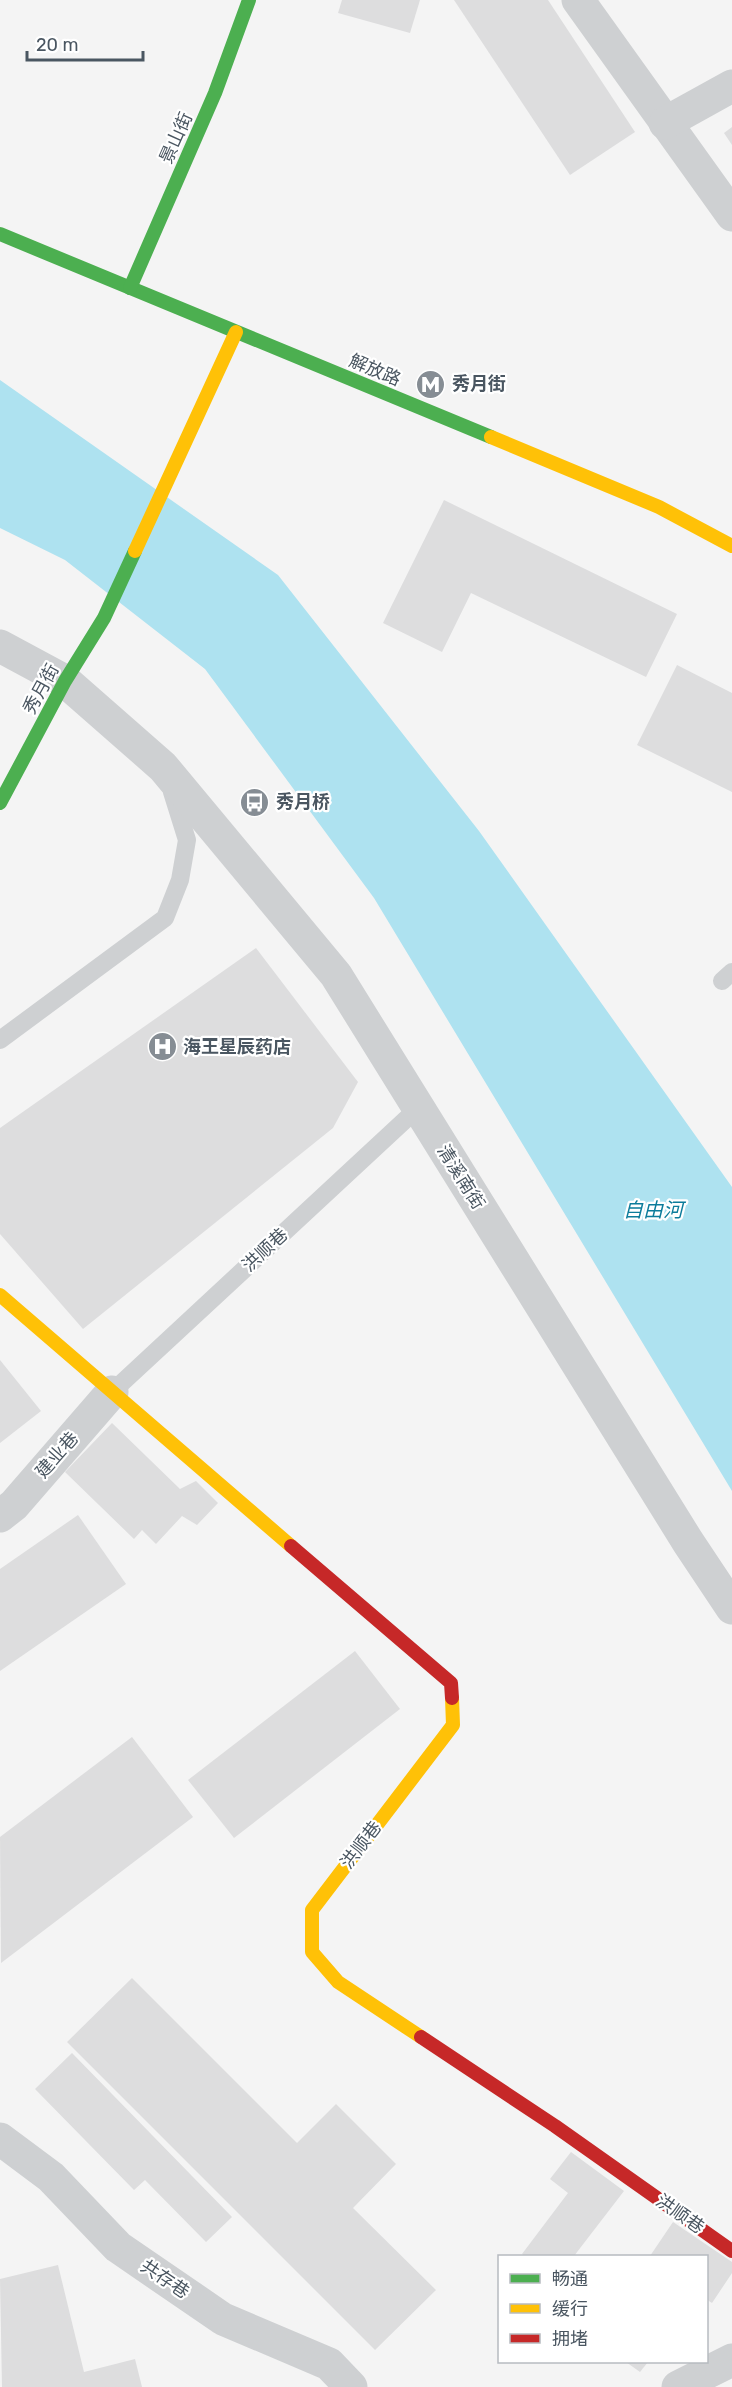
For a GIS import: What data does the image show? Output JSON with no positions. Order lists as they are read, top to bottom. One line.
{"streets":{"street":["景山街","解放路","秀月街","清溪南街","洪顺巷","建业巷","共存巷"]},"crossings":[["景山街","解放路"],["解放路","秀月街"],["秀月街","清溪南街"],["清溪南街","洪顺巷"],["洪顺巷","建业巷"]],"water":["自由河"],"places":{"metro station":["秀月街"],"bus stop":["秀月桥"],"hospital":["海王星辰药店"]},"legend":["畅通","缓行","拥堵"],"scale_bar":"20 m"}
